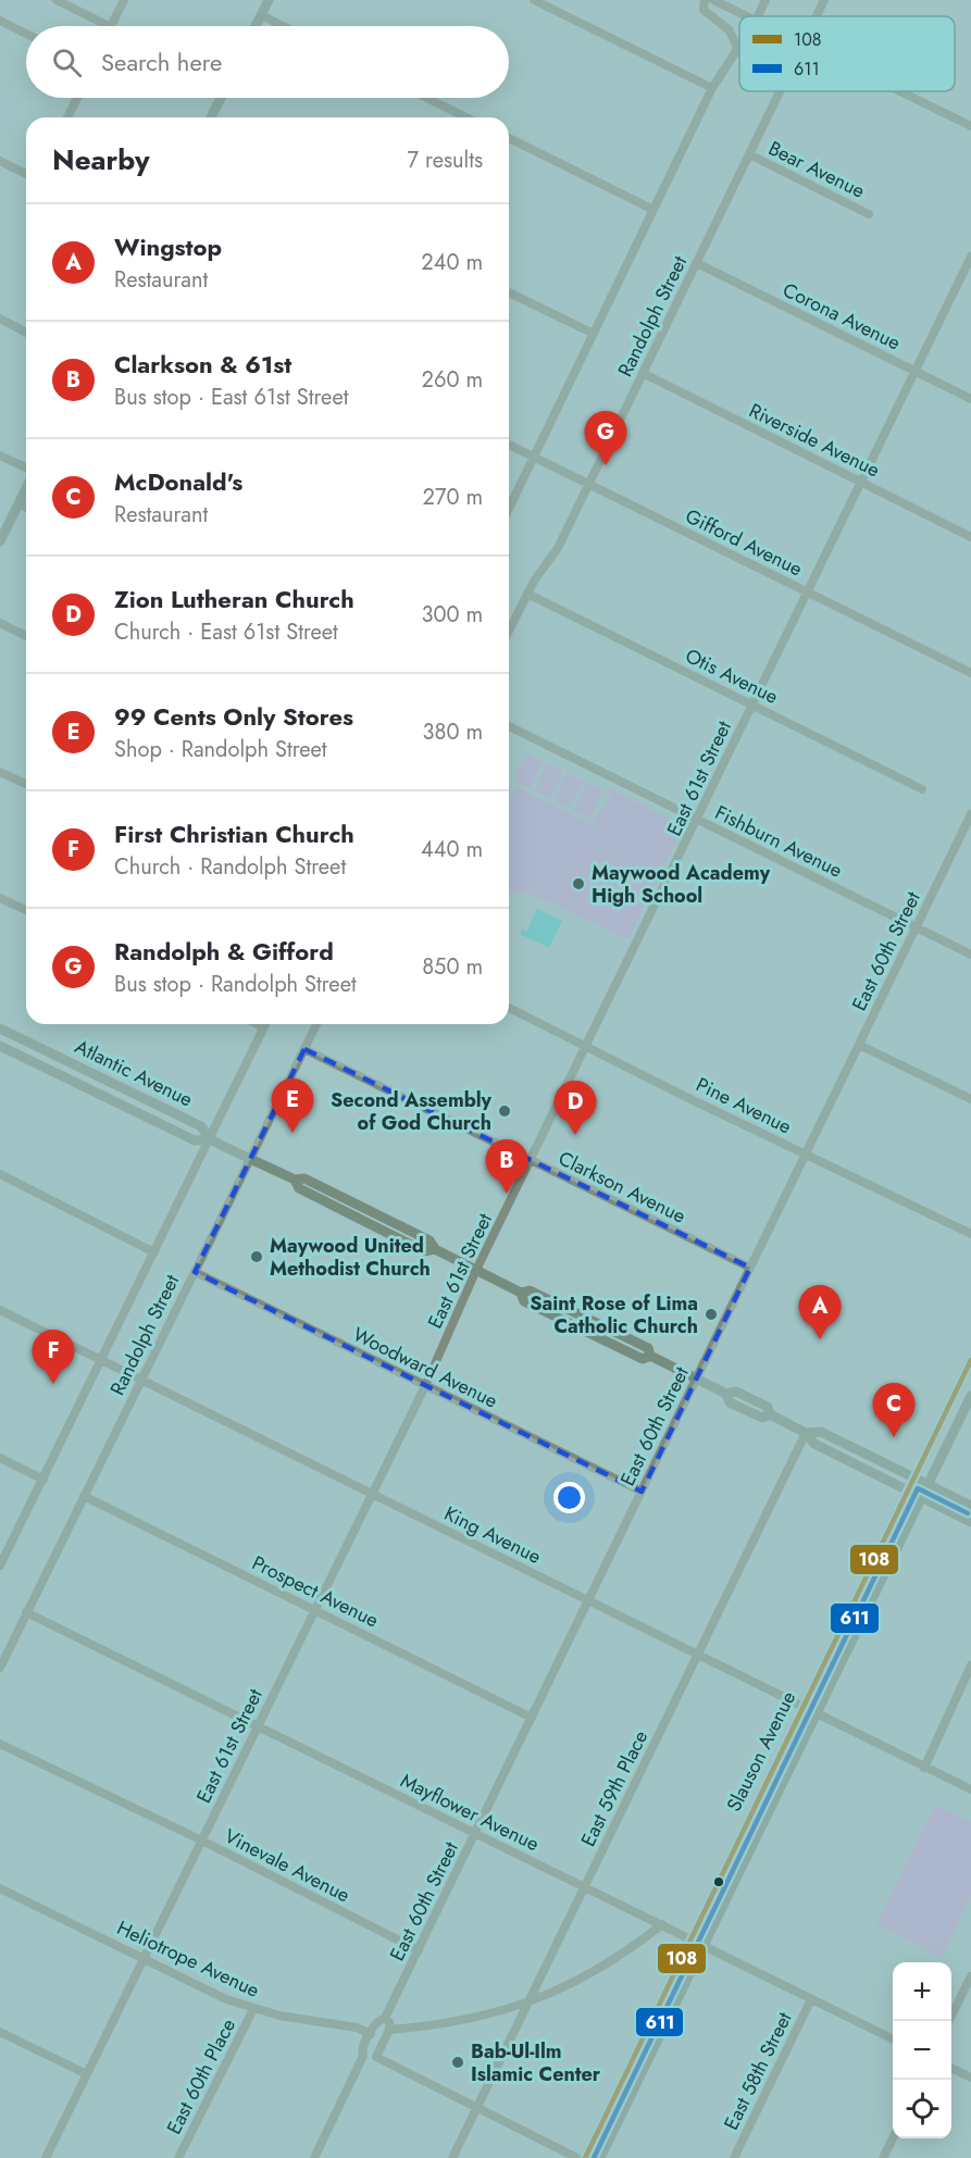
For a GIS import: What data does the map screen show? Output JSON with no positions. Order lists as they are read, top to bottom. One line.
{"streets":{"main road":["Atlantic Avenue","Slauson Avenue"],"street":["Bear Avenue","Randolph Street","Corona Avenue","Riverside Avenue","Gifford Avenue","Otis Avenue","East 61st Street","Fishburn Avenue","East 60th Street","Pine Avenue","Clarkson Avenue","Woodward Avenue","King Avenue","Prospect Avenue","East 59th Place","Mayflower Avenue","Vinevale Avenue","Heliotrope Avenue","East 58th Street","East 60th Place"]},"crossings":[["Bear Avenue","Randolph Street"],["Randolph Street","Corona Avenue"],["Randolph Street","Riverside Avenue"],["Randolph Street","Gifford Avenue"],["Randolph Street","Otis Avenue"],["Randolph Street","Atlantic Avenue"],["Randolph Street","Clarkson Avenue"],["Randolph Street","Woodward Avenue"],["Randolph Street","King Avenue"],["Randolph Street","Prospect Avenue"],["Randolph Street","Mayflower Avenue"],["Corona Avenue","East 61st Street"],["Riverside Avenue","East 61st Street"],["Gifford Avenue","East 61st Street"],["Otis Avenue","East 61st Street"],["East 61st Street","Fishburn Avenue"],["East 61st Street","Atlantic Avenue"],["East 61st Street","Pine Avenue"],["East 61st Street","Clarkson Avenue"],["East 61st Street","Woodward Avenue"],["East 61st Street","King Avenue"],["East 61st Street","Prospect Avenue"],["East 61st Street","Mayflower Avenue"],["East 61st Street","Vinevale Avenue"],["East 61st Street","Heliotrope Avenue"],["Fishburn Avenue","East 60th Street"],["East 60th Street","Atlantic Avenue"],["East 60th Street","Pine Avenue"],["East 60th Street","Clarkson Avenue"],["East 60th Street","Woodward Avenue"],["East 60th Street","King Avenue"],["East 60th Street","Prospect Avenue"],["East 60th Street","Mayflower Avenue"],["East 60th Street","Vinevale Avenue"],["East 60th Street","Heliotrope Avenue"],["Atlantic Avenue","East 59th Place"],["King Avenue","Slauson Avenue"],["King Avenue","East 59th Place"],["Slauson Avenue","Mayflower Avenue"],["East 59th Place","Mayflower Avenue"],["Mayflower Avenue","East 58th Street"],["Heliotrope Avenue","East 60th Place"]],"places":["Maywood Academy High School","Second Assembly of God Church","Maywood United Methodist Church","Saint Rose of Lima Catholic Church","Bab-Ul-Ilm Islamic Center"],"lines":["transit line 108","transit line 611"],"legend":["108","611"],"page":{"search":"Search here","heading":["Nearby","7 results"],"list":[{"mark":"A","name":"Wingstop","note":"Restaurant","value":"240 m"},{"mark":"B","name":"Clarkson & 61st","note":"Bus stop · East 61st Street","value":"260 m"},{"mark":"C","name":"McDonald's","note":"Restaurant","value":"270 m"},{"mark":"D","name":"Zion Lutheran Church","note":"Church · East 61st Street","value":"300 m"},{"mark":"E","name":"99 Cents Only Stores","note":"Shop · Randolph Street","value":"380 m"},{"mark":"F","name":"First Christian Church","note":"Church · Randolph Street","value":"440 m"},{"mark":"G","name":"Randolph & Gifford","note":"Bus stop · Randolph Street","value":"850 m"}],"pins":["G","E","D","B","A","F","C"],"map_buttons":["+","−"]}}
